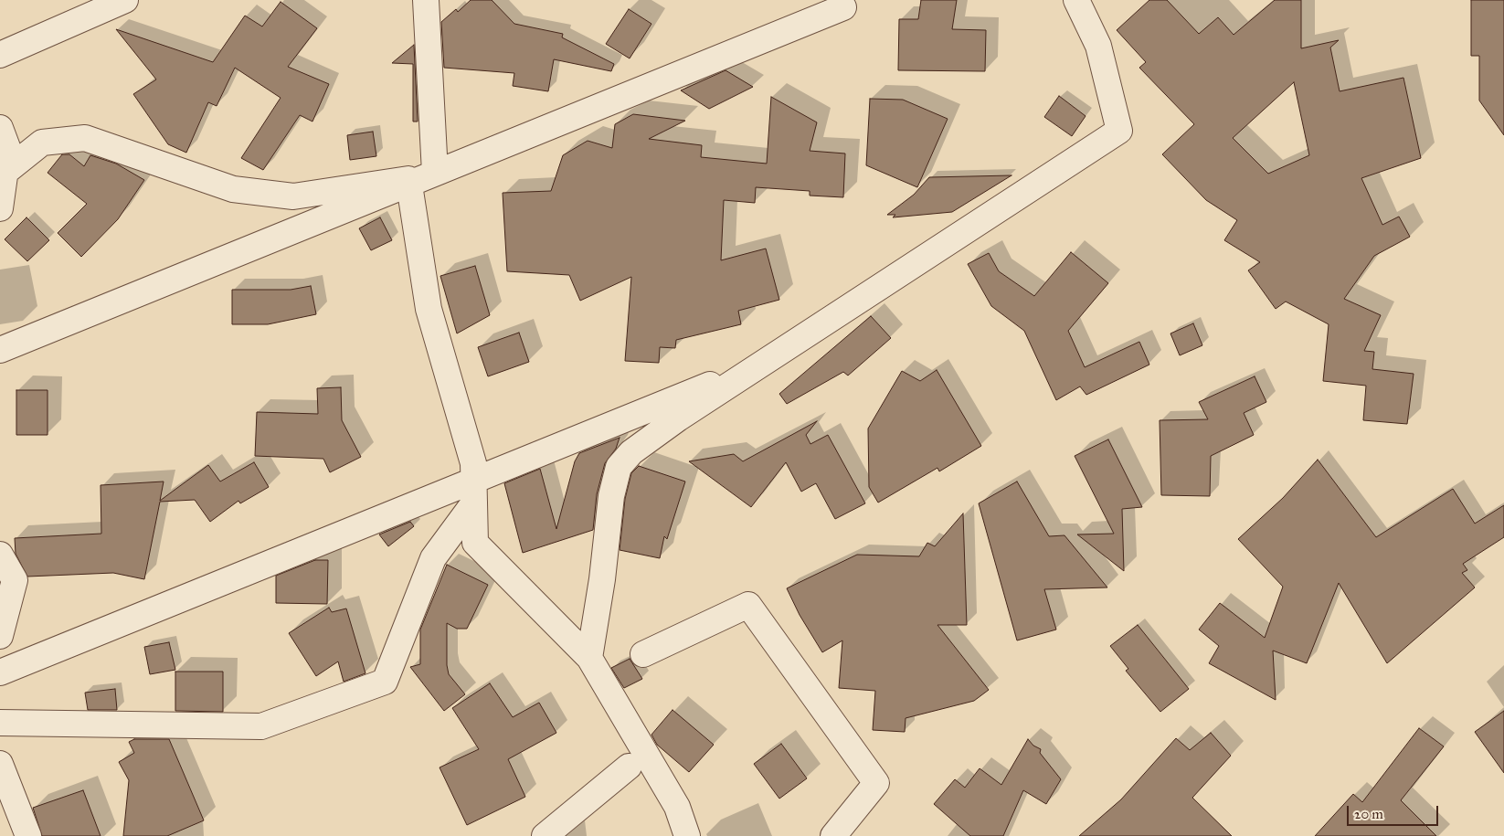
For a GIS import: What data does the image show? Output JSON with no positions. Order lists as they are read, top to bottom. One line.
{"scale_bar":"20 m"}
